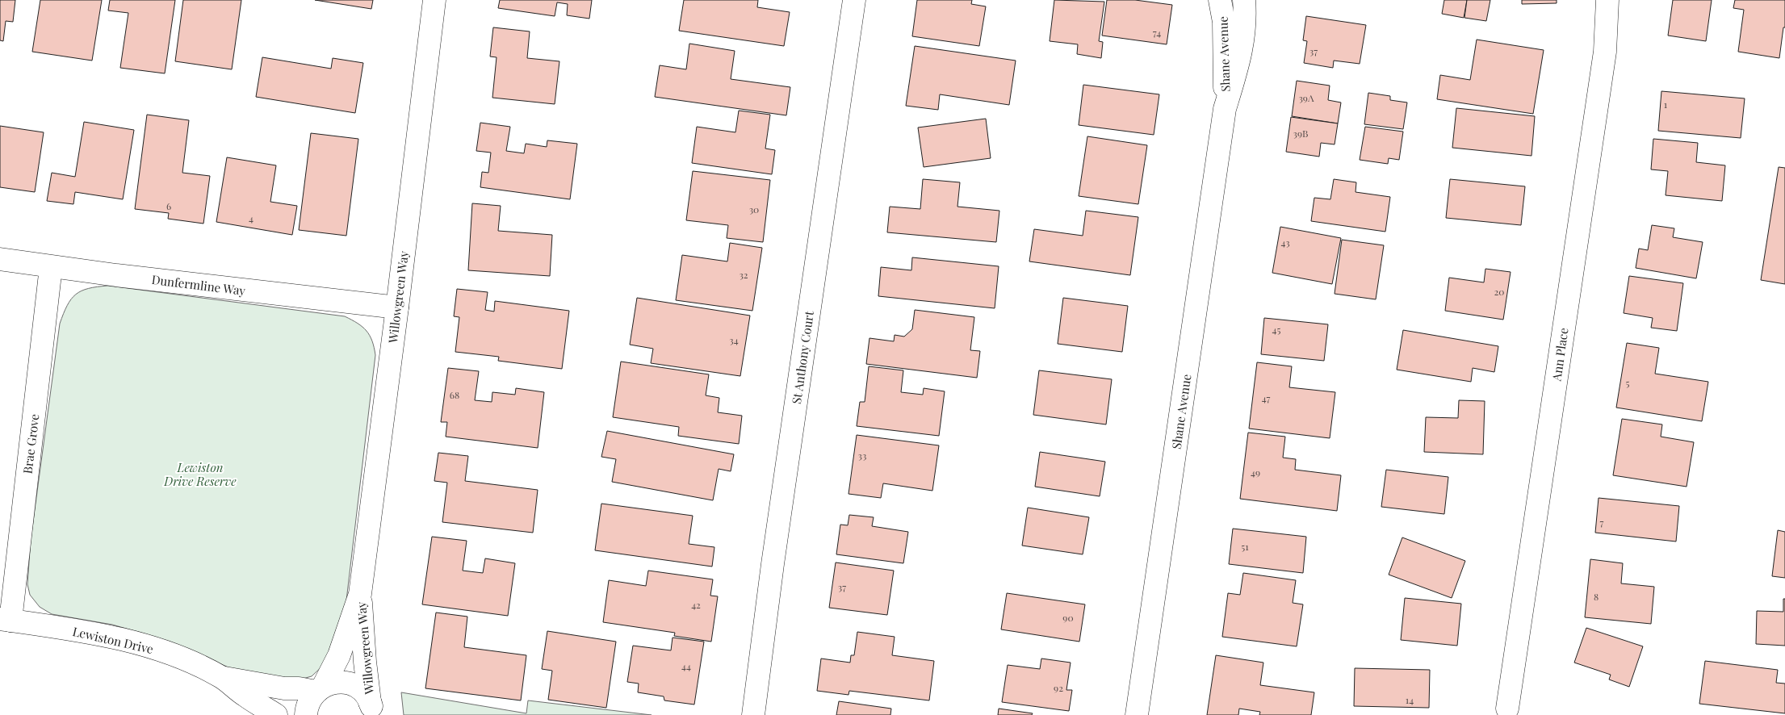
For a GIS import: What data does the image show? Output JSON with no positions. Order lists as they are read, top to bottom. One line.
{"streets":{"street":["Shane Avenue","Dunfermline Way","Willowgreen Way","Ann Place","St Anthony Court","Brae Grove","Lewiston Drive"]},"crossings":[["Dunfermline Way","Willowgreen Way"],["Dunfermline Way","Brae Grove"],["Willowgreen Way","Lewiston Drive"],["Brae Grove","Lewiston Drive"]],"parks":["Lewiston Drive Reserve"],"house_numbers":["74","37","39A","1","39B","6","30","4","43","32","20","45","34","5","68","47","33","49","7","51","37","8","42","90","44","92","14"]}
